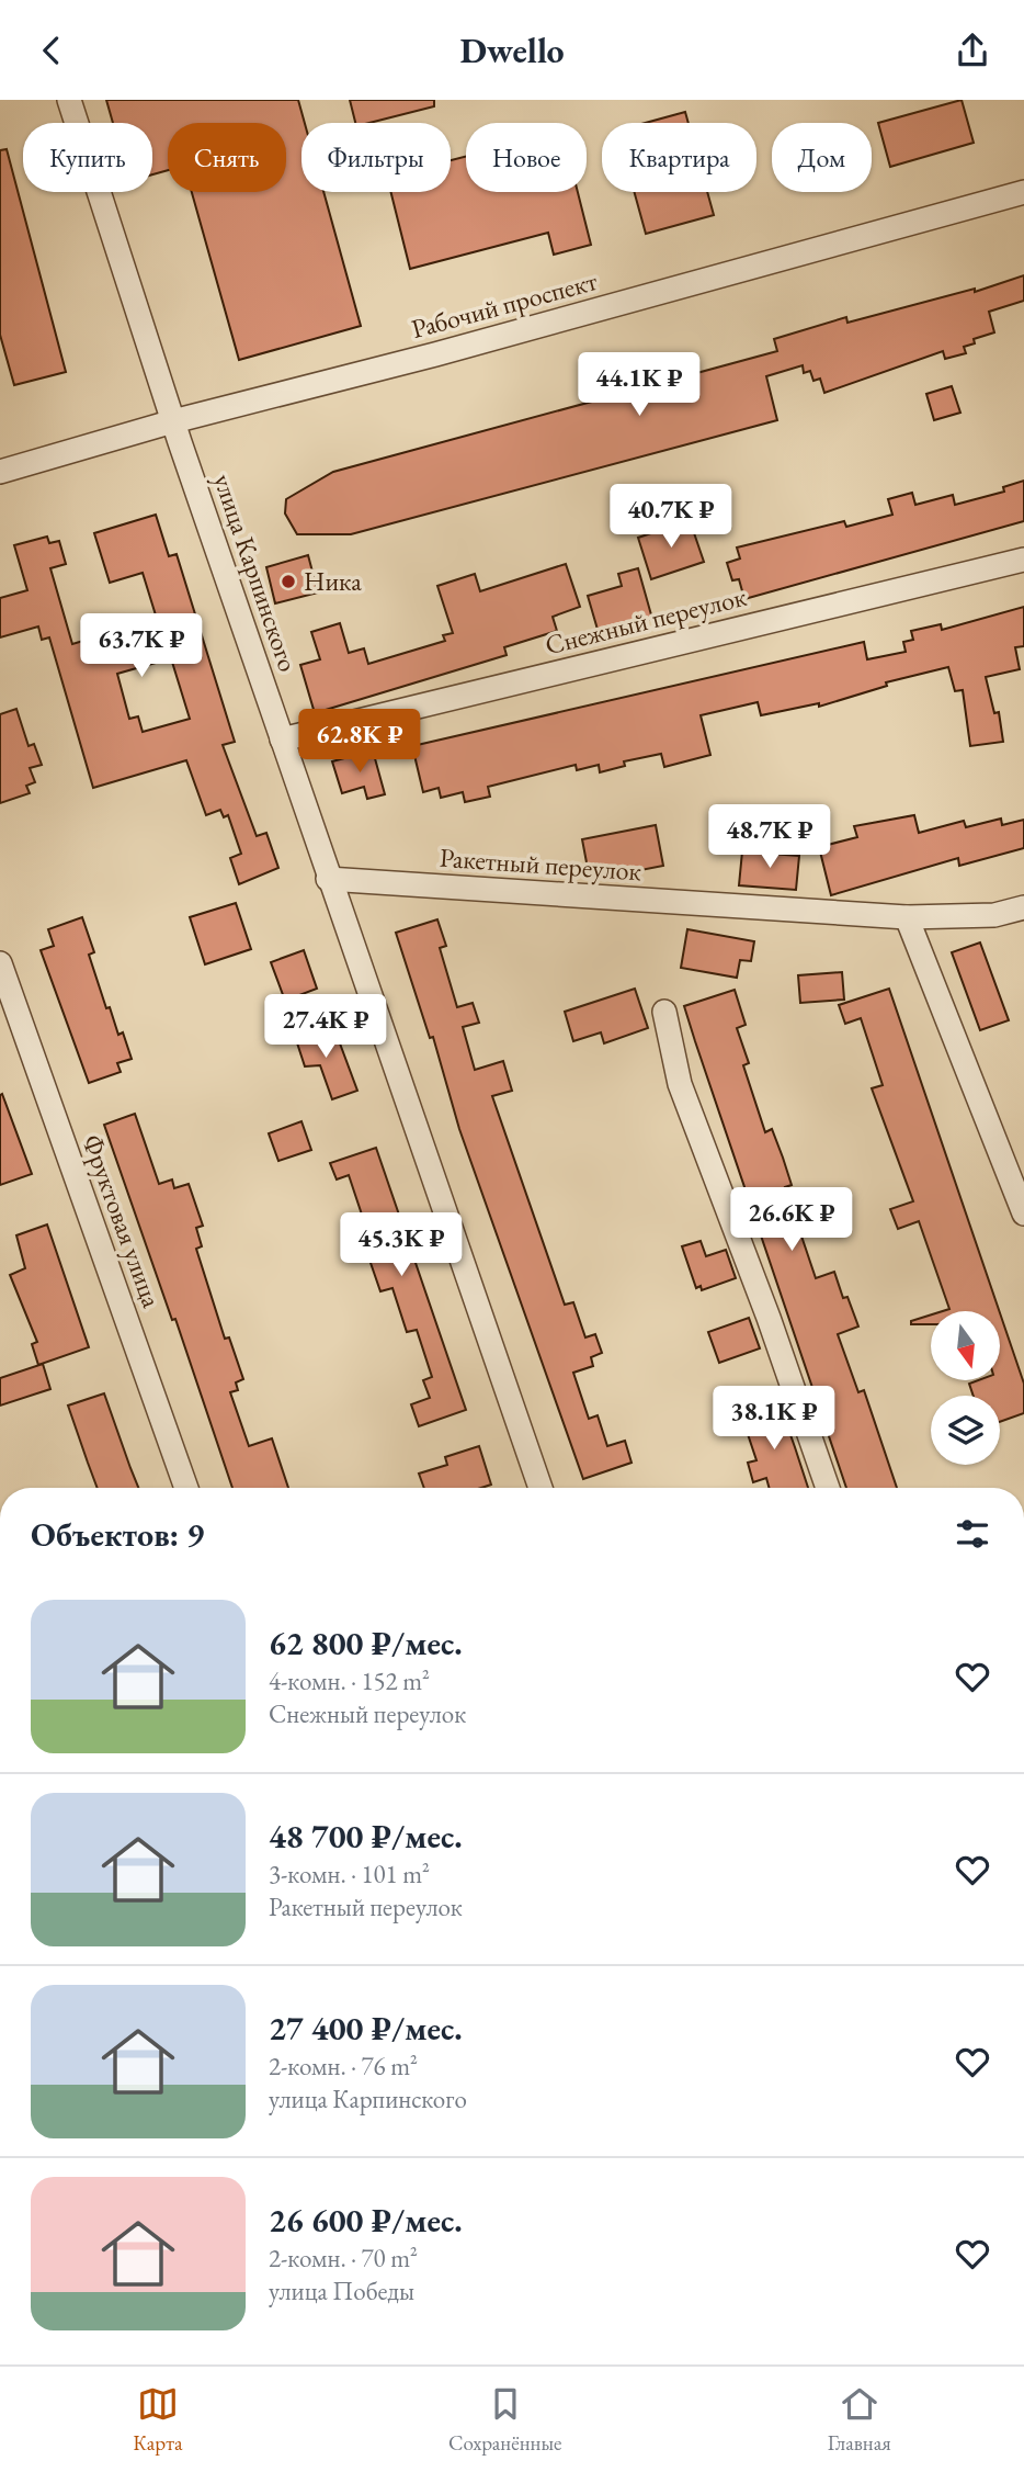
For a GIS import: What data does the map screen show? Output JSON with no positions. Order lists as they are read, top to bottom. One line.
{"streets":{"street":["Рабочий проспект","улица Карпинского","Снежный переулок","Ракетный переулок","Фруктовая улица"]},"crossings":[["Рабочий проспект","улица Карпинского"],["улица Карпинского","Снежный переулок"],["улица Карпинского","Ракетный переулок"]],"places":["Ника"],"north":"bottom","page":{"header":"Dwello","chip":["Купить","Снять","Фильтры","Новое","Квартира","Дом"],"price":["44.1K ₽","40.7K ₽","63.7K ₽","62.8K ₽","48.7K ₽","27.4K ₽","26.6K ₽","45.3K ₽","38.1K ₽"],"heading":"Объектов: 9","list":[{"name":"62 800 ₽/мес.","note":"4-комн. · 152 m² · Снежный переулок"},{"name":"48 700 ₽/мес.","note":"3-комн. · 101 m² · Ракетный переулок"},{"name":"27 400 ₽/мес.","note":"2-комн. · 76 m² · улица Карпинского"},{"name":"26 600 ₽/мес.","note":"2-комн. · 70 m² · улица Победы"}],"tabs":["Карта","Сохранённые","Главная"]}}
